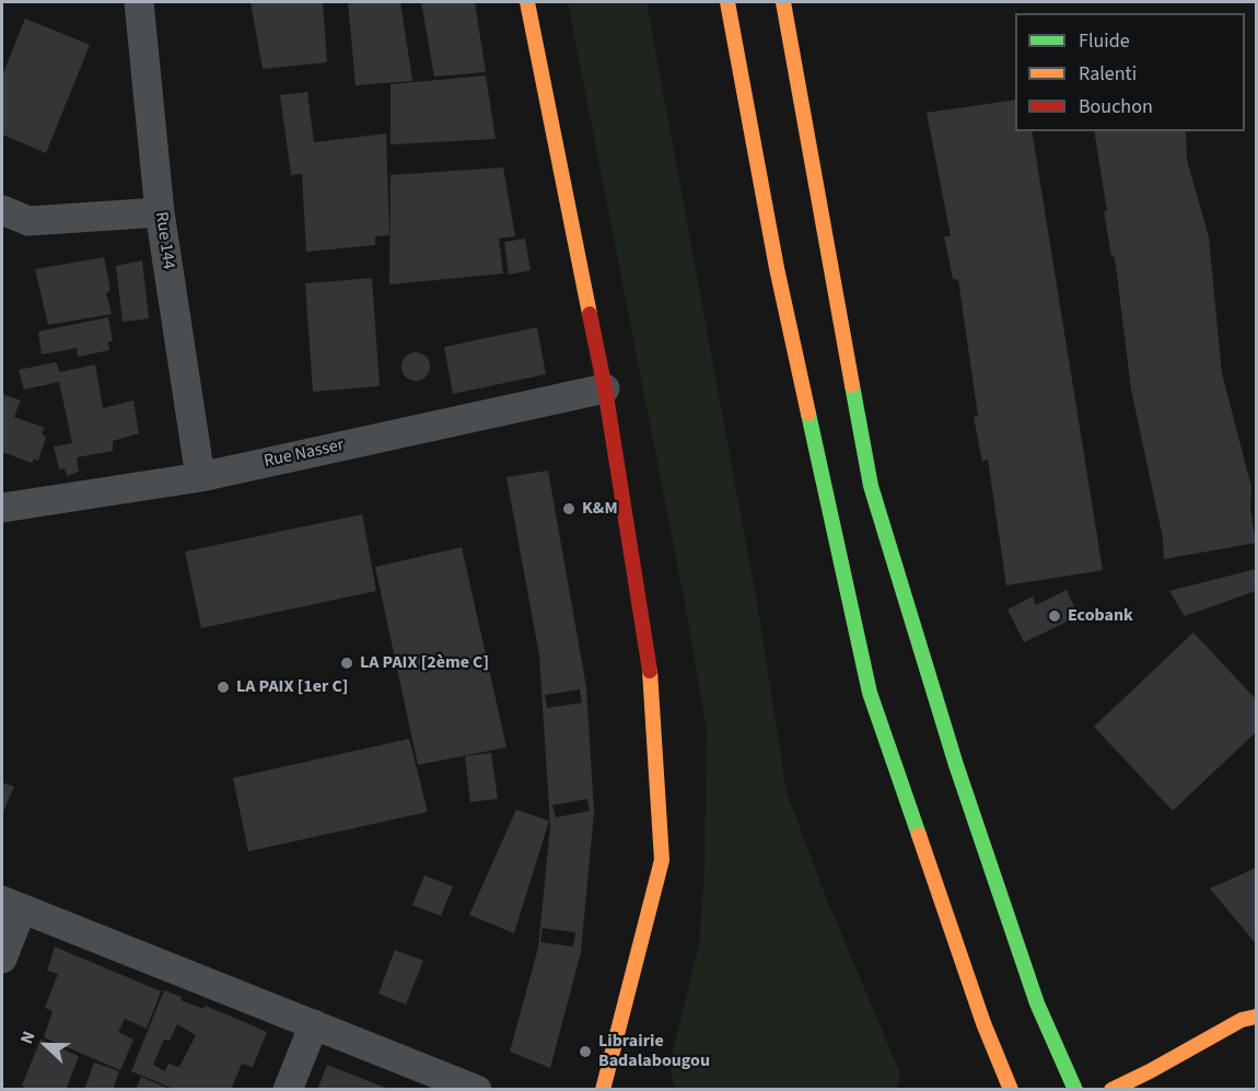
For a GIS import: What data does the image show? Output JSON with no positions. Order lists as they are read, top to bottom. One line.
{"streets":{"street":["Rue 144","Rue Nasser"]},"crossings":[["Rue 144","Rue Nasser"]],"places":["K&M","Ecobank","LA PAIX [2ème C]","LA PAIX [1er C]","Librairie Badalabougou"],"legend":["Fluide","Ralenti","Bouchon"],"north":"left"}
